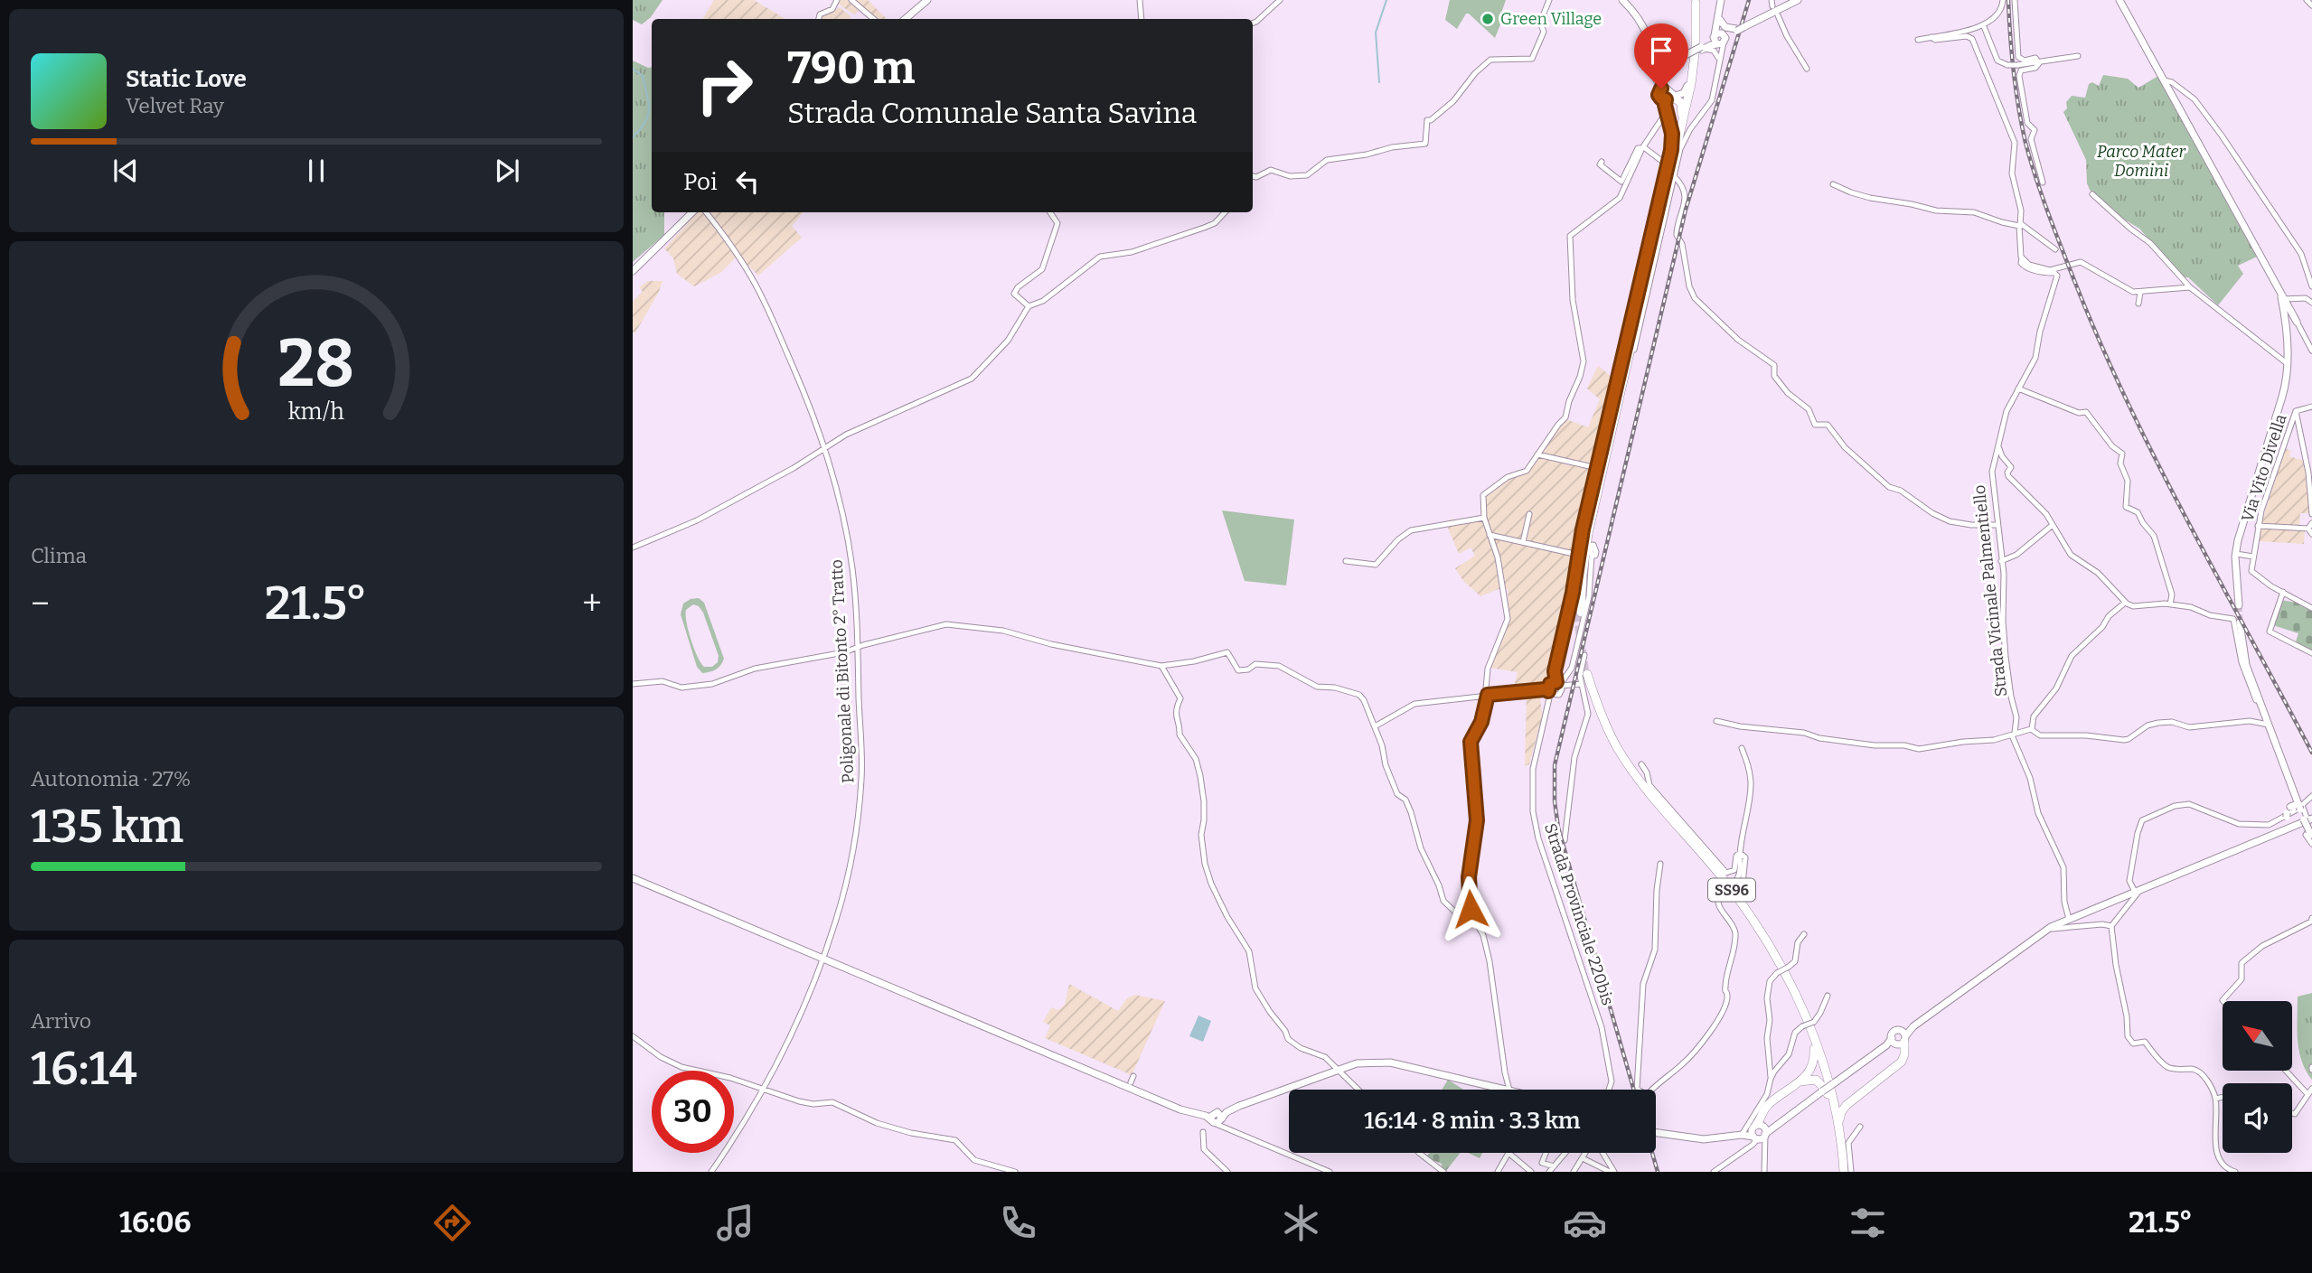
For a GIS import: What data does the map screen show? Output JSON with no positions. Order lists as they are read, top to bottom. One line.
{"streets":{"highway":["SS96"],"street":["Via Vito Divella","Strada Vicinale Palmentiello","Poligonale di Bitonto 2° Tratto","Strada Provinciale 220bis"]},"parks":["Parco Mater Domini"],"places":["Green Village"],"north":"top left","page":{"turn":["790 m","Strada Comunale Santa Savina"],"song":["Static Love","Velvet Ray"],"then":"Poi","tile":["Clima",["Autonomia · 27%","135 km"],["Arrivo","16:14"]],"heat":["−","21.5°","+"],"limit":"30","trip":"16:14 · 8 min · 3.3 km","tabs":["16:06","21.5°"],"gauge":["28","km/h"]}}
